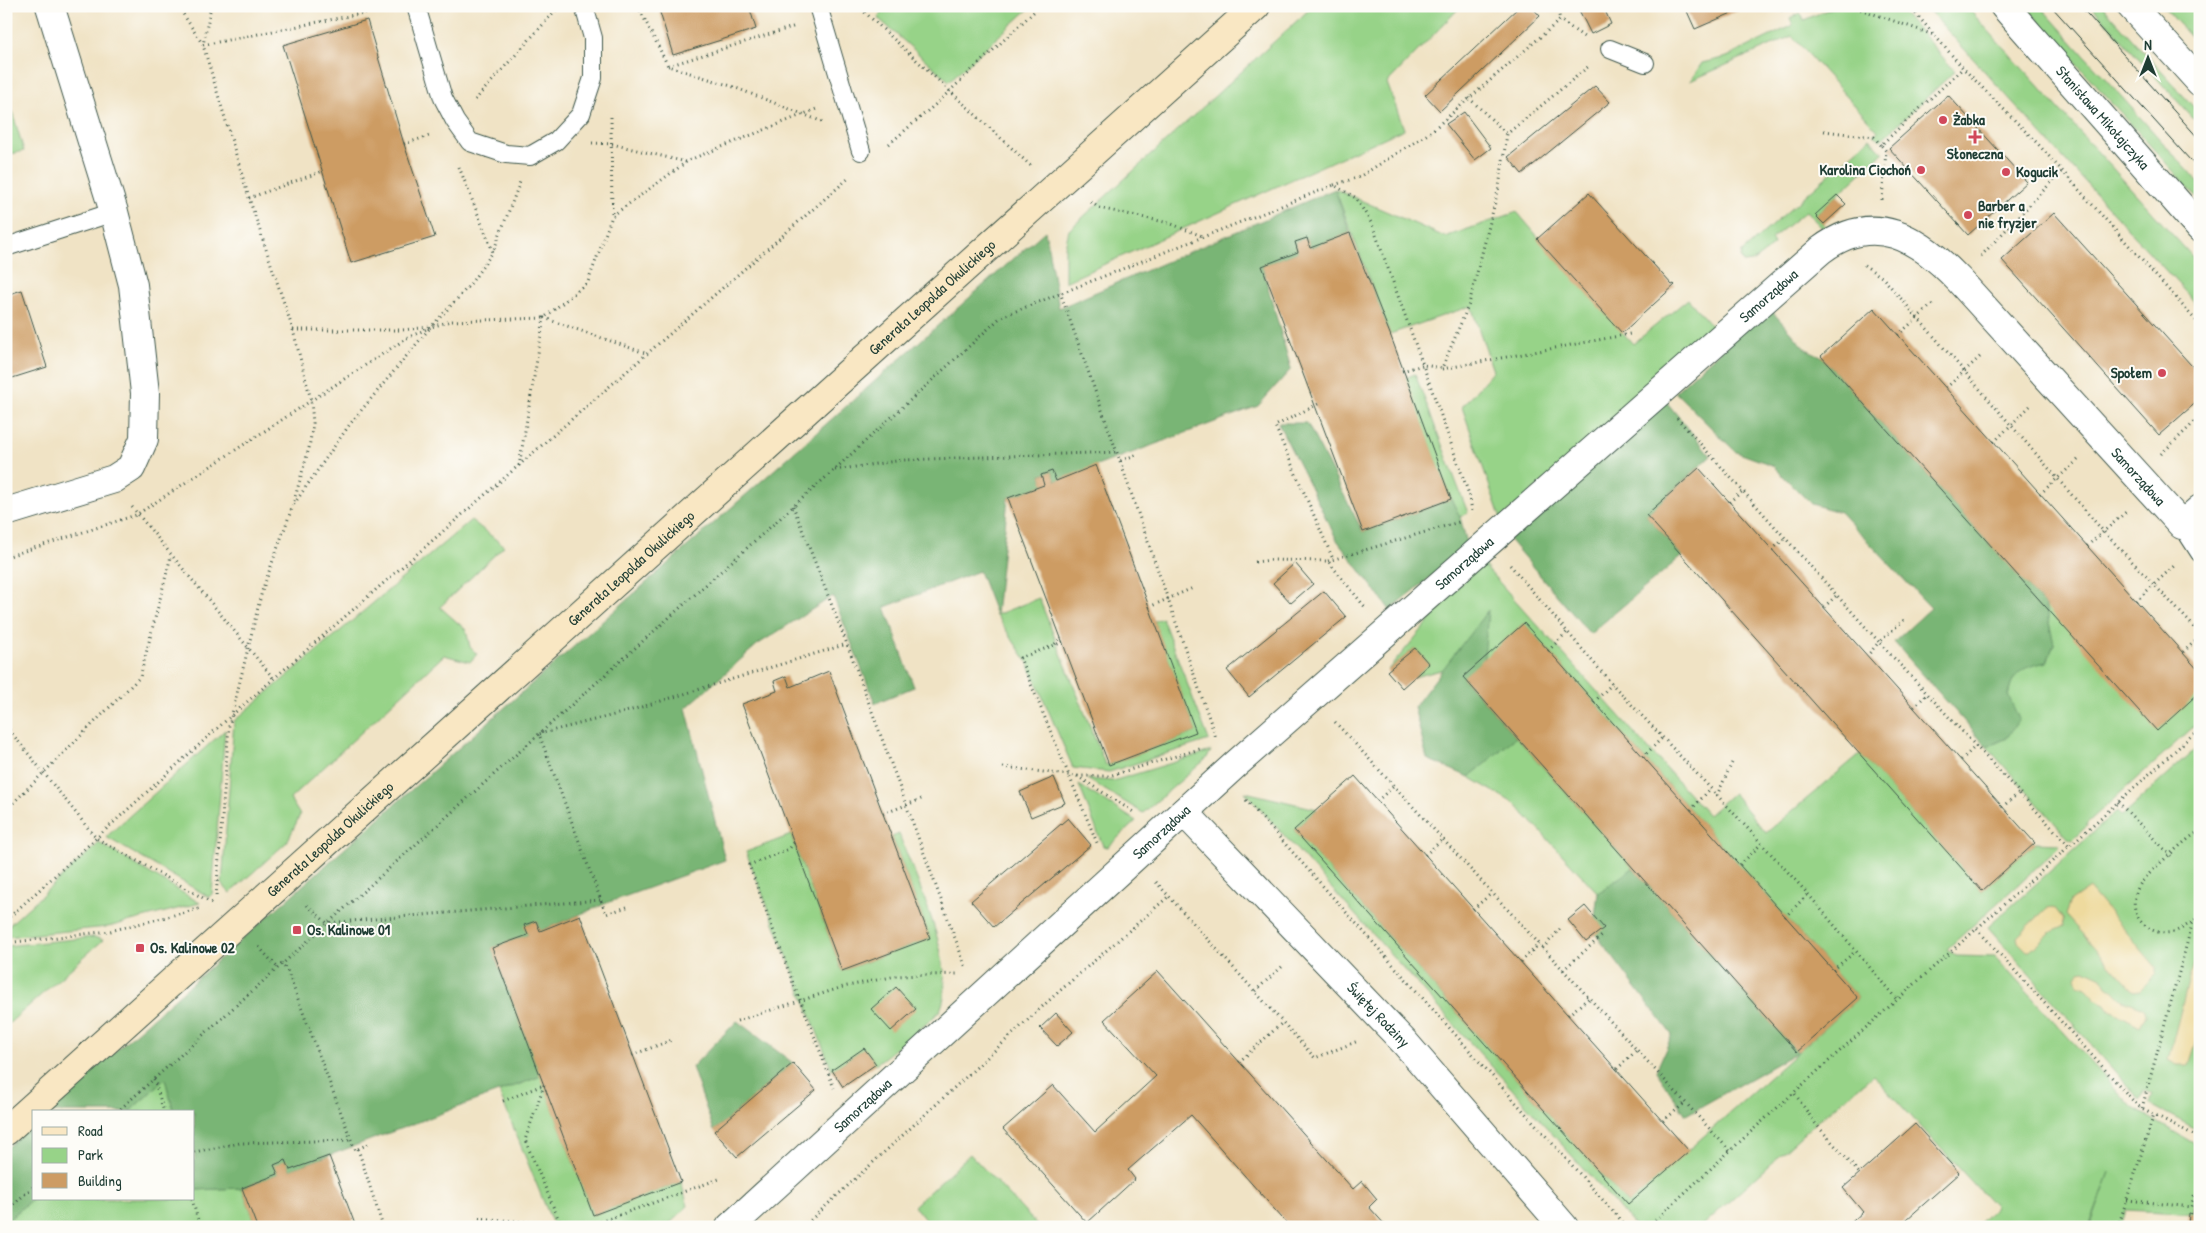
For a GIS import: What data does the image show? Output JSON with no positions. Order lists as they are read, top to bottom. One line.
{"streets":{"main road":["Generała Leopolda Okulickiego"],"street":["Stanisława Mikołajczyka","Samorządowa","Świętej Rodziny"]},"crossings":[["Samorządowa","Świętej Rodziny"]],"places":{"other":["Żabka","Karolina Ciochoń","Kogucik","Barber a nie fryzjer","Społem"],"health":["Słoneczna"],"transit":["Os. Kalinowe 01","Os. Kalinowe 02"]},"legend":["Road","Park","Building"],"north":"top"}
